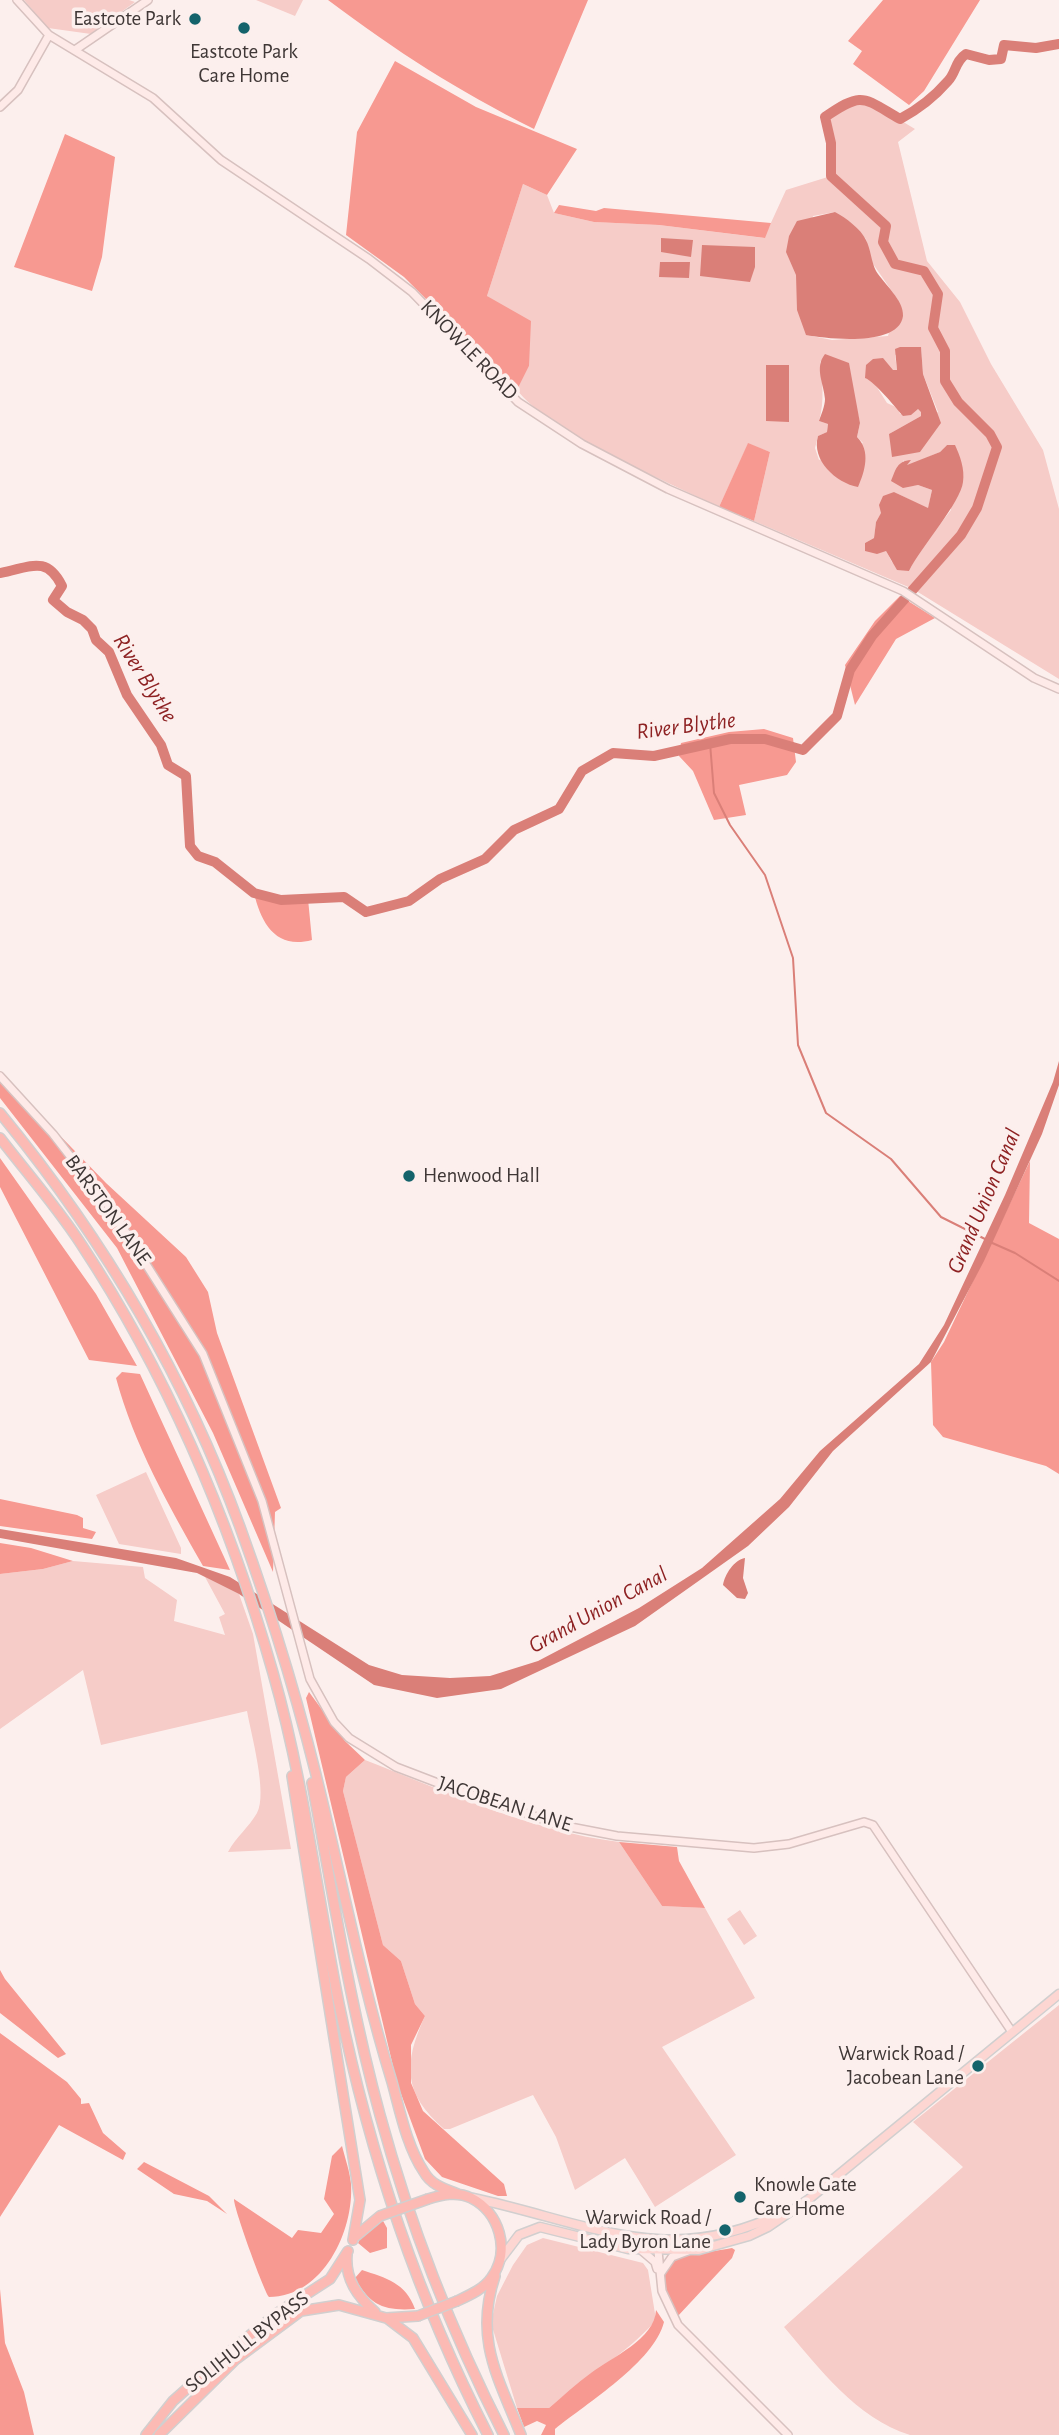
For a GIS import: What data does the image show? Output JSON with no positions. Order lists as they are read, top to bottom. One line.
{"streets":{"highway":["SOLIHULL BYPASS"],"street":["KNOWLE ROAD","BARSTON LANE","JACOBEAN LANE"]},"crossings":[["BARSTON LANE","JACOBEAN LANE"]],"water":["River Blythe","Grand Union Canal"],"places":["Eastcote Park","Eastcote Park Care Home","Henwood Hall","Warwick Road / Jacobean Lane","Knowle Gate Care Home","Warwick Road / Lady Byron Lane"]}
